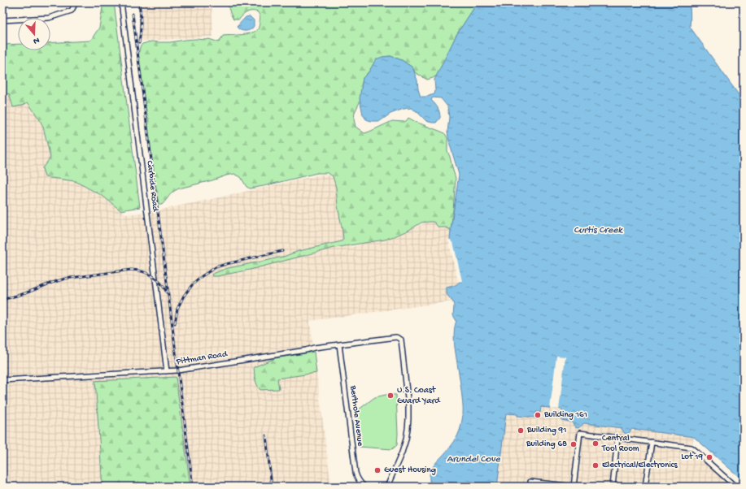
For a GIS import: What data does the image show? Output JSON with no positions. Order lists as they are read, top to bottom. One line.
{"streets":{"street":["Carbide Road","Pittman Road","Berthole Avenue"]},"crossings":[["Carbide Road","Pittman Road"],["Pittman Road","Berthole Avenue"]],"water":["Curtis Creek","Arundel Cove"],"places":["U.S. Coast Guard Yard","Building 161","Building 91","Central Tool Room","Building 68","Lot 19","Electrical/Electronics","Guest Housing"],"north":"bottom"}
